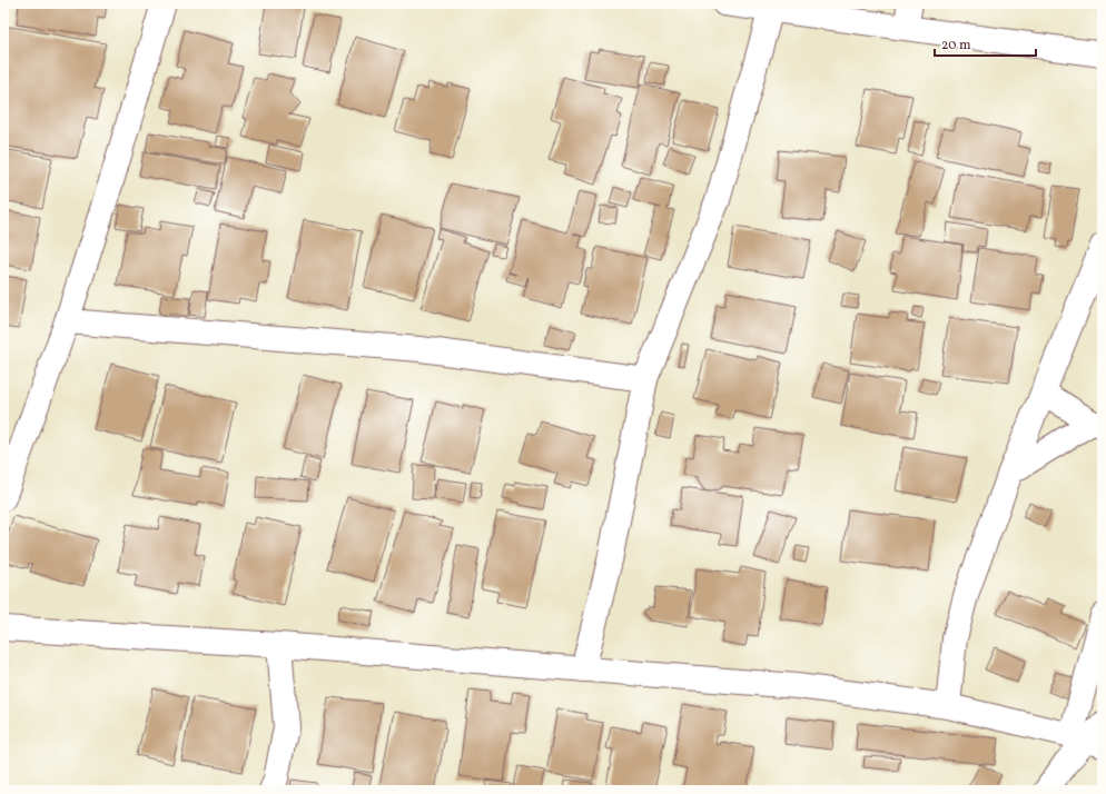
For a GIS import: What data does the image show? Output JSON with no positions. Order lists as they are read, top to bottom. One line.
{"scale_bar":"20 m"}
